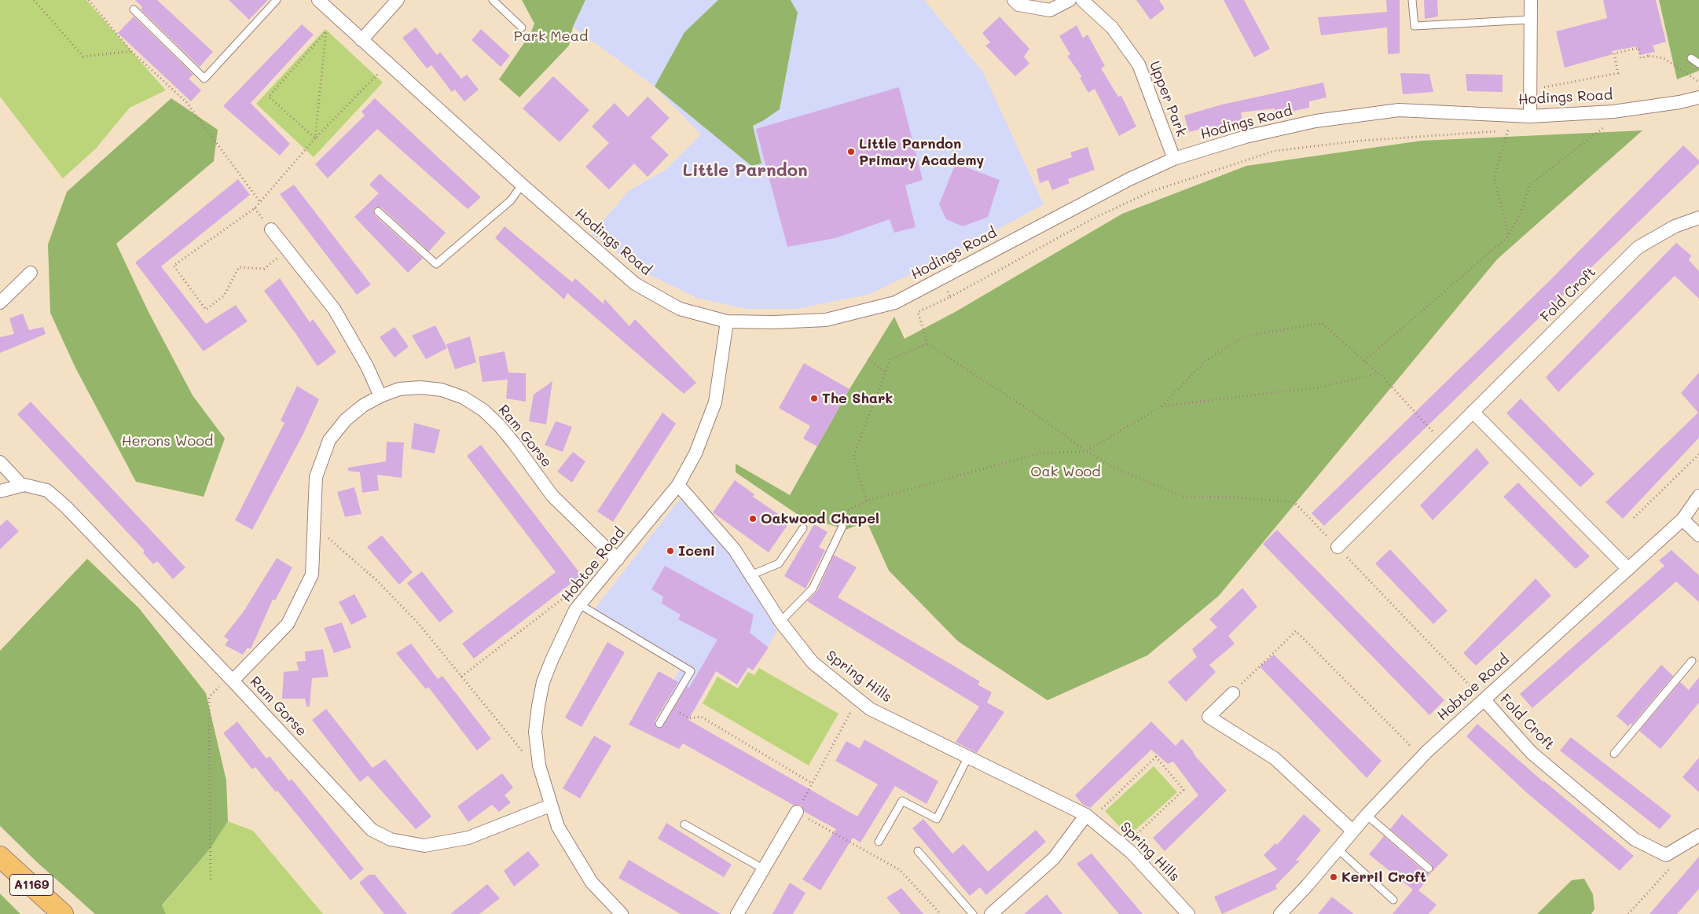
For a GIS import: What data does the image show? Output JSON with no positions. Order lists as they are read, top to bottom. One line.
{"streets":{"main road":["A1169"],"street":["Hodings Road","Upper Park","Fold Croft","Ram Gorse","Hobtoe Road","Spring Hills"]},"crossings":[["Hodings Road","Upper Park"],["Hodings Road","Hobtoe Road"],["Fold Croft","Hobtoe Road"],["Ram Gorse","Hobtoe Road"],["Hobtoe Road","Spring Hills"]],"districts":["Little Parndon"],"parks":["Park Mead","Herons Wood","Oak Wood"],"places":["Little Parndon Primary Academy","The Shark","Oakwood Chapel","Iceni","Kerril Croft"]}
